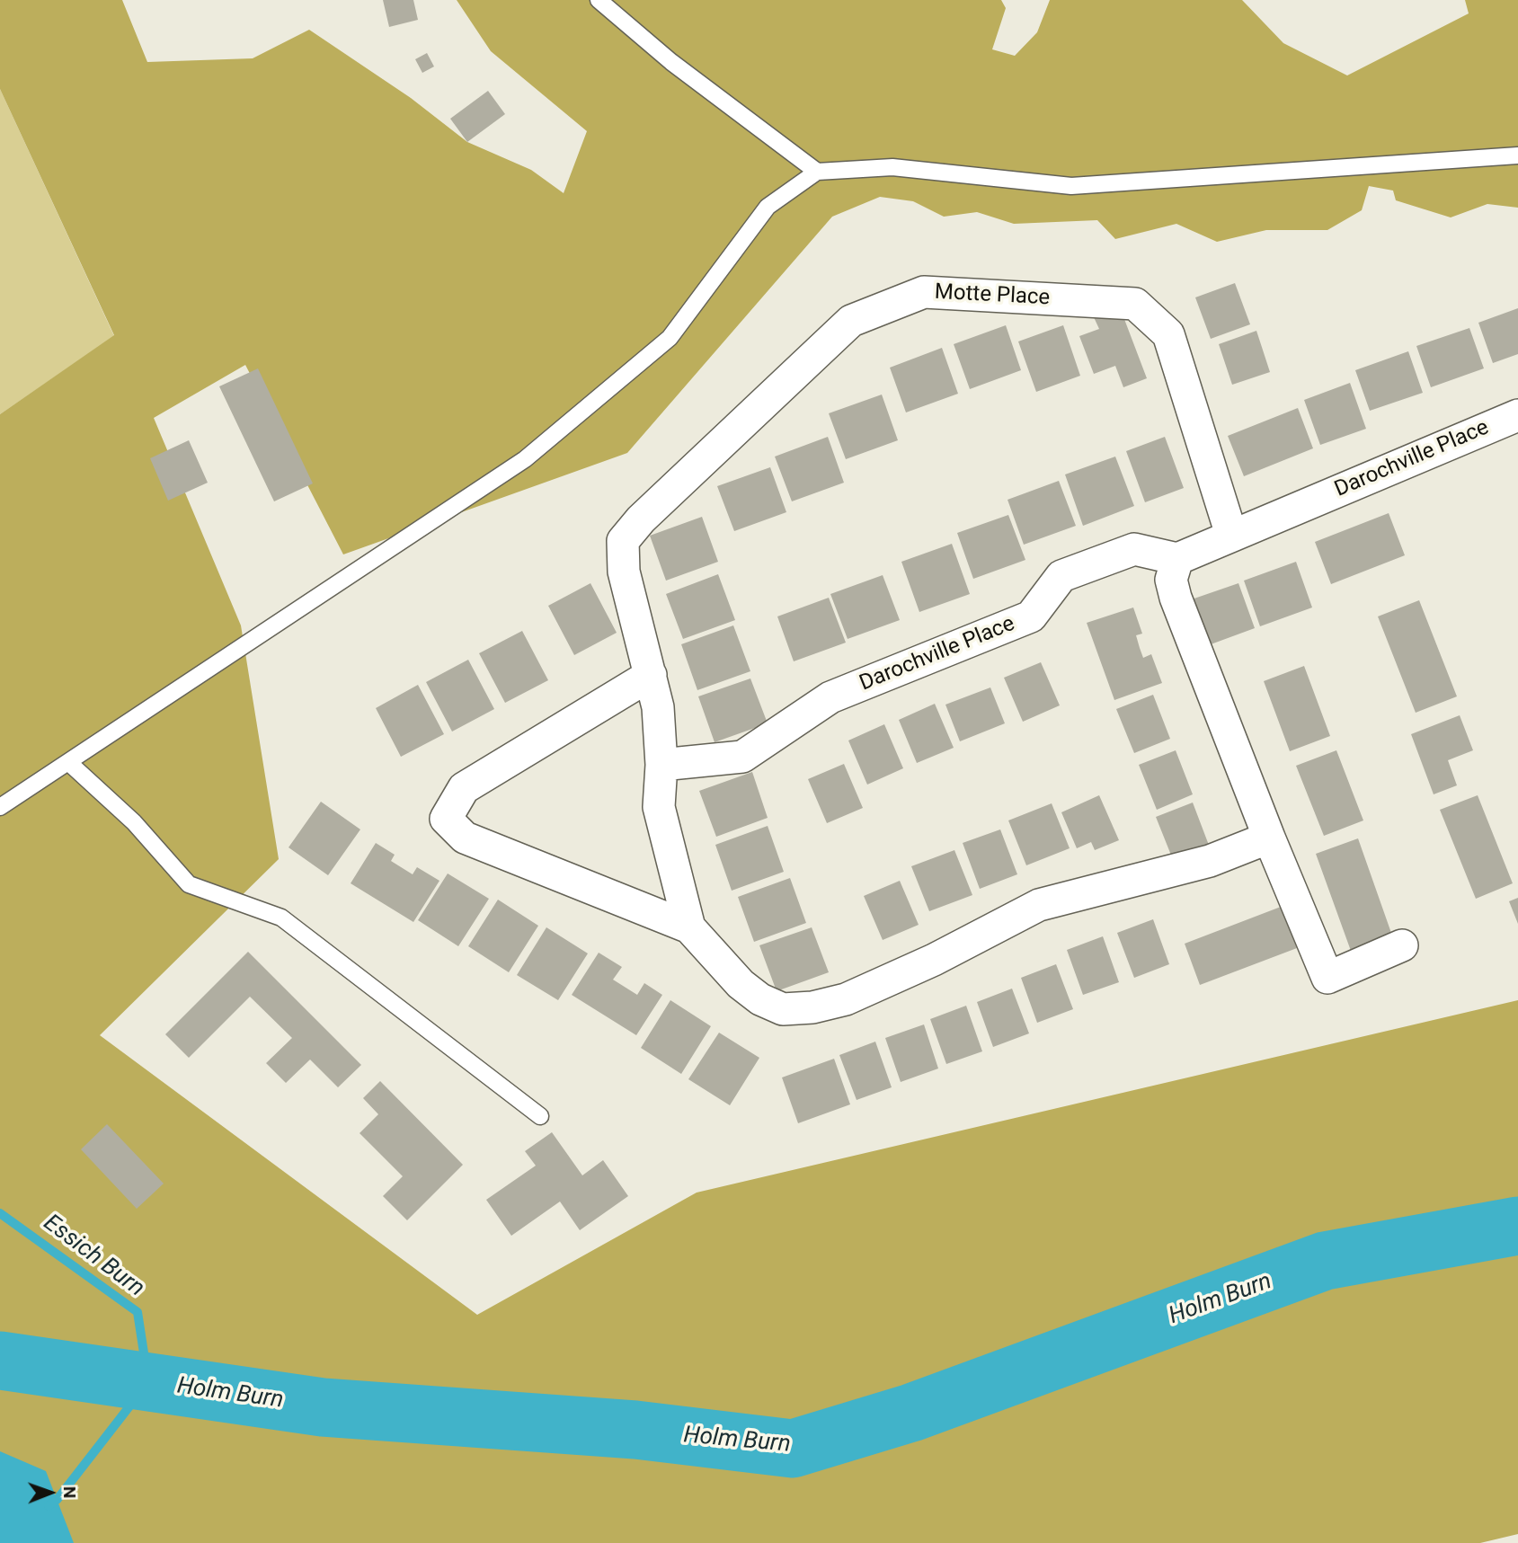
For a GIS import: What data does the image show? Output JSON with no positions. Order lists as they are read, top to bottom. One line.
{"streets":{"street":["Motte Place","Darochville Place"]},"crossings":[["Motte Place","Darochville Place"]],"water":["Essich Burn","Holm Burn"],"north":"right"}
